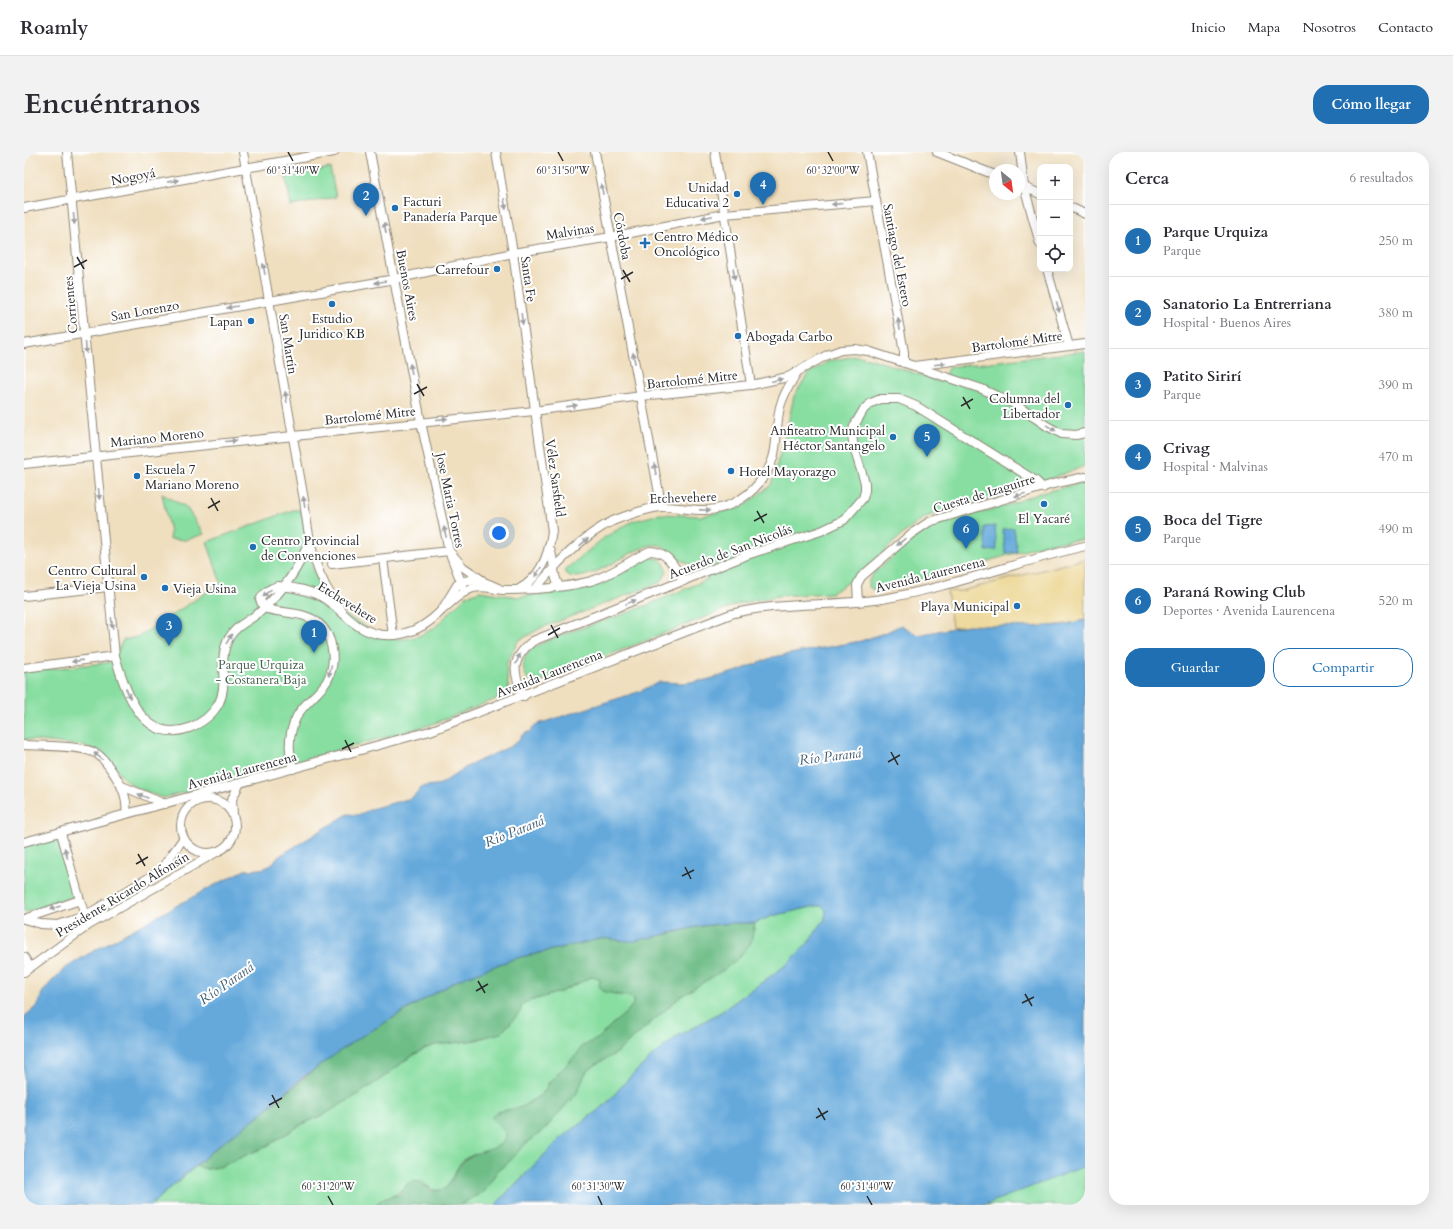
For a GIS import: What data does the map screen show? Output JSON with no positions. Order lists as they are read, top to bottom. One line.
{"streets":{"street":["Nogoyá","Malvinas","Córdoba","Santiago del Estero","Santa Fe","Buenos Aires","Corrientes","San Lorenzo","Bartolomé Mitre","San Martín","Mariano Moreno","Vélez Sarsfield","Cuesta de Izaguirre","Etchevehere","Jose Maria Torres","Acuerdo de San Nicolás","Avenida Laurencena","Presidente Ricardo Alfonsín"]},"crossings":[["Nogoyá","Corrientes"],["Nogoyá","San Martín"],["Malvinas","Córdoba"],["Malvinas","Santiago del Estero"],["Malvinas","Santa Fe"],["Malvinas","Buenos Aires"],["Malvinas","San Lorenzo"],["Malvinas","San Martín"],["Córdoba","Bartolomé Mitre"],["Córdoba","Etchevehere"],["Santiago del Estero","Bartolomé Mitre"],["Santa Fe","Bartolomé Mitre"],["Santa Fe","Vélez Sarsfield"],["Buenos Aires","Bartolomé Mitre"],["Buenos Aires","Jose Maria Torres"],["Corrientes","San Lorenzo"],["Corrientes","Mariano Moreno"],["San Lorenzo","San Martín"],["Bartolomé Mitre","San Martín"],["Bartolomé Mitre","Mariano Moreno"],["Bartolomé Mitre","Vélez Sarsfield"],["Bartolomé Mitre","Etchevehere"],["Bartolomé Mitre","Jose Maria Torres"],["San Martín","Mariano Moreno"],["San Martín","Etchevehere"],["Vélez Sarsfield","Etchevehere"],["Cuesta de Izaguirre","Acuerdo de San Nicolás"],["Cuesta de Izaguirre","Avenida Laurencena"],["Etchevehere","Jose Maria Torres"],["Acuerdo de San Nicolás","Avenida Laurencena"],["Avenida Laurencena","Presidente Ricardo Alfonsín"]],"one_way":["Nogoyá","Malvinas","Córdoba","Santiago del Estero","Santa Fe","Buenos Aires","San Lorenzo","Bartolomé Mitre","San Martín","Mariano Moreno","Cuesta de Izaguirre","Etchevehere","Jose Maria Torres"],"water":["Río Paraná"],"parks":["Parque Urquiza - Costanera Baja"],"places":{"other":["Unidad Educativa 2","Facturi Panadería Parque","Carrefour","Estudio Juridico KB","Lapan","Abogada Carbo","Columna del Libertador","Anfiteatro Municipal Héctor Santangelo","Hotel Mayorazgo","Escuela 7 Mariano Moreno","El Yacaré","Centro Provincial de Convenciones","Centro Cultural La Vieja Usina","Vieja Usina","Playa Municipal"],"health":["Centro Médico Oncológico"]},"north":"bottom right","page":{"header":"Roamly","nav":["Inicio","Mapa","Nosotros","Contacto"],"title":"Encuéntranos","buttons":["Cómo llegar",["Guardar","Compartir"]],"heading":["Cerca","6 resultados"],"map_buttons":["+","−"],"pins":["4","2","5","6","3","1"],"list":[{"mark":"1","name":"Parque Urquiza","note":"Parque","value":"250 m"},{"mark":"2","name":"Sanatorio La Entrerriana","note":"Hospital · Buenos Aires","value":"380 m"},{"mark":"3","name":"Patito Sirirí","note":"Parque","value":"390 m"},{"mark":"4","name":"Crivag","note":"Hospital · Malvinas","value":"470 m"},{"mark":"5","name":"Boca del Tigre","note":"Parque","value":"490 m"},{"mark":"6","name":"Paraná Rowing Club","note":"Deportes · Avenida Laurencena","value":"520 m"}]},"coordinates":["60°31'40\"W","60°31'50\"W","60°32'00\"W","60°31'20\"W","60°31'30\"W"]}
